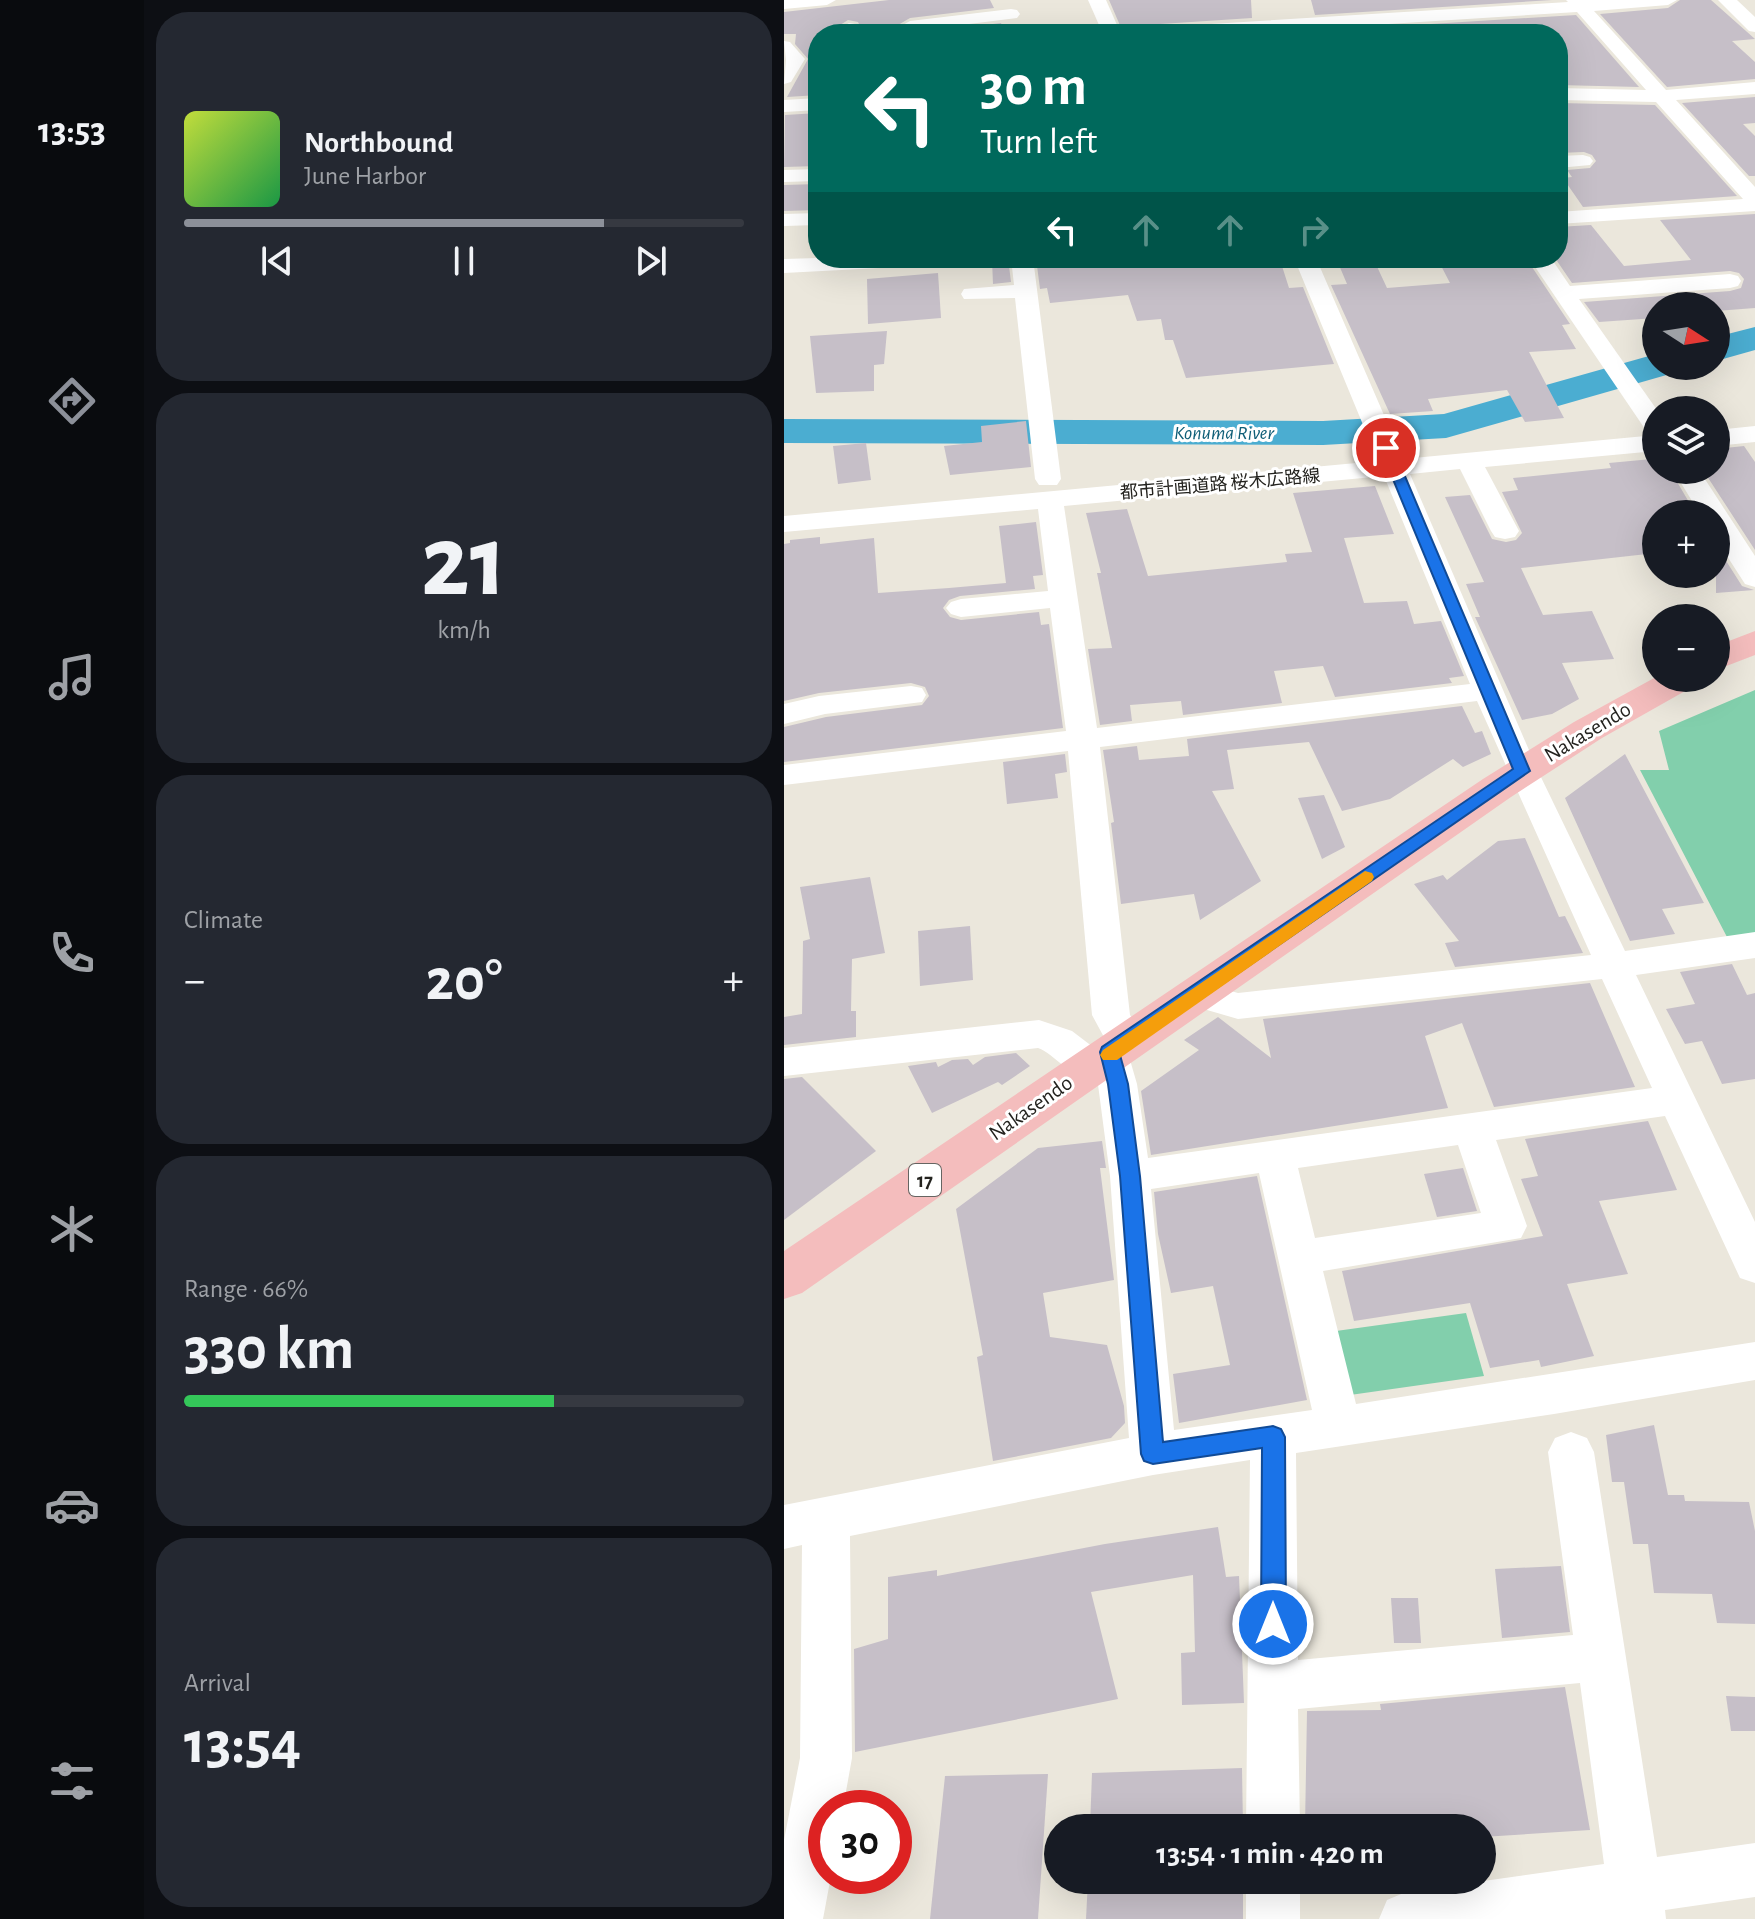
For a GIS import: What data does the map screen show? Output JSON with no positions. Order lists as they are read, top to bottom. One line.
{"streets":{"highway":["Nakasendo","17"],"street":["都市計画道路 桜木広路線"]},"water":["Konuma River"],"north":"right","page":{"tabs":"13:53","turn":["30 m","Turn left"],"song":["Northbound","June Harbor"],"map_buttons":["+","−"],"tile":[["21","km/h"],"Climate",["Range · 66%","330 km"],["Arrival","13:54"]],"heat":["−","20°","+"],"limit":"30","trip":"13:54 · 1 min · 420 m"}}
